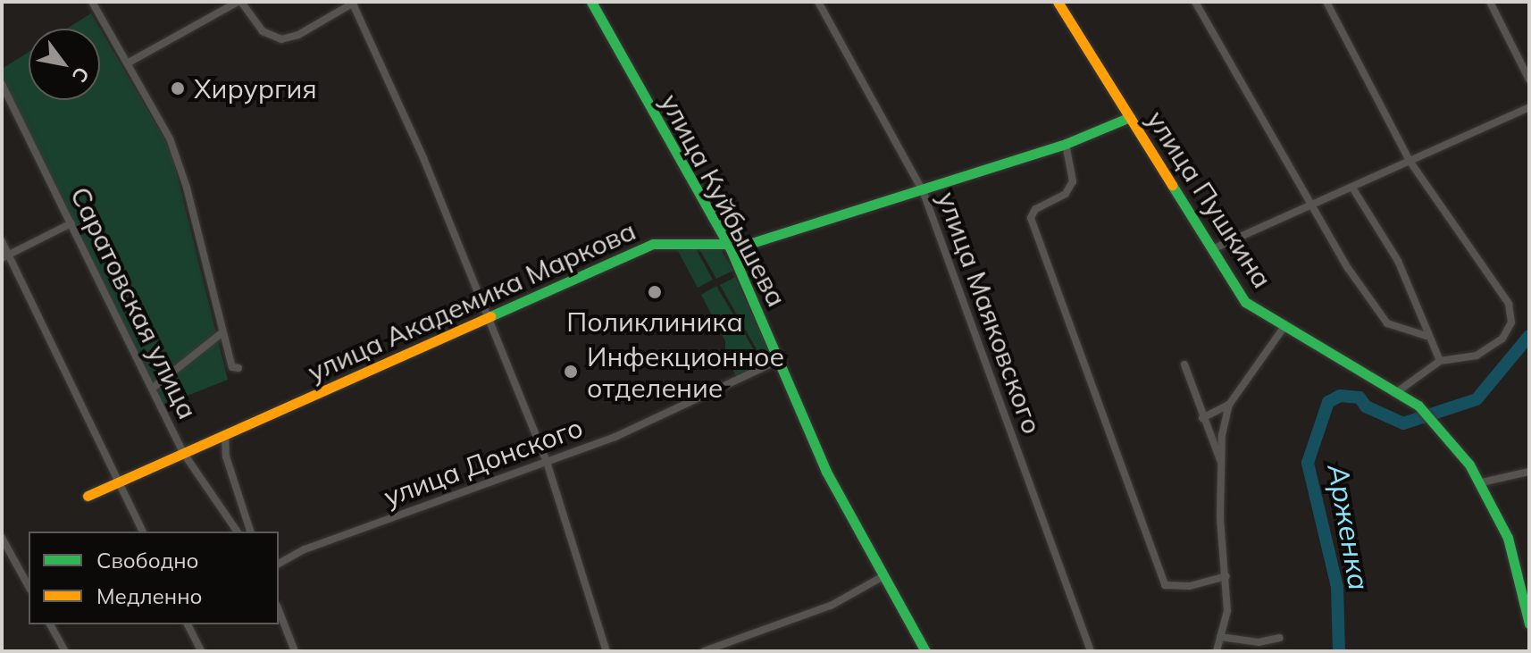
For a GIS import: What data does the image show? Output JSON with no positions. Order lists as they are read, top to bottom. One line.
{"streets":{"street":["улица Пушкина","улица Куйбышева","улица Академика Маркова","Саратовская улица","улица Маяковского","улица Донского"]},"crossings":[["улица Пушкина","улица Академика Маркова"],["улица Куйбышева","улица Академика Маркова"],["улица Куйбышева","улица Донского"],["улица Академика Маркова","Саратовская улица"],["улица Академика Маркова","улица Маяковского"]],"water":["Арженка"],"places":["Хирургия","Поликлиника","Инфекционное отделение"],"legend":["Свободно","Медленно"],"north":"bottom right"}
